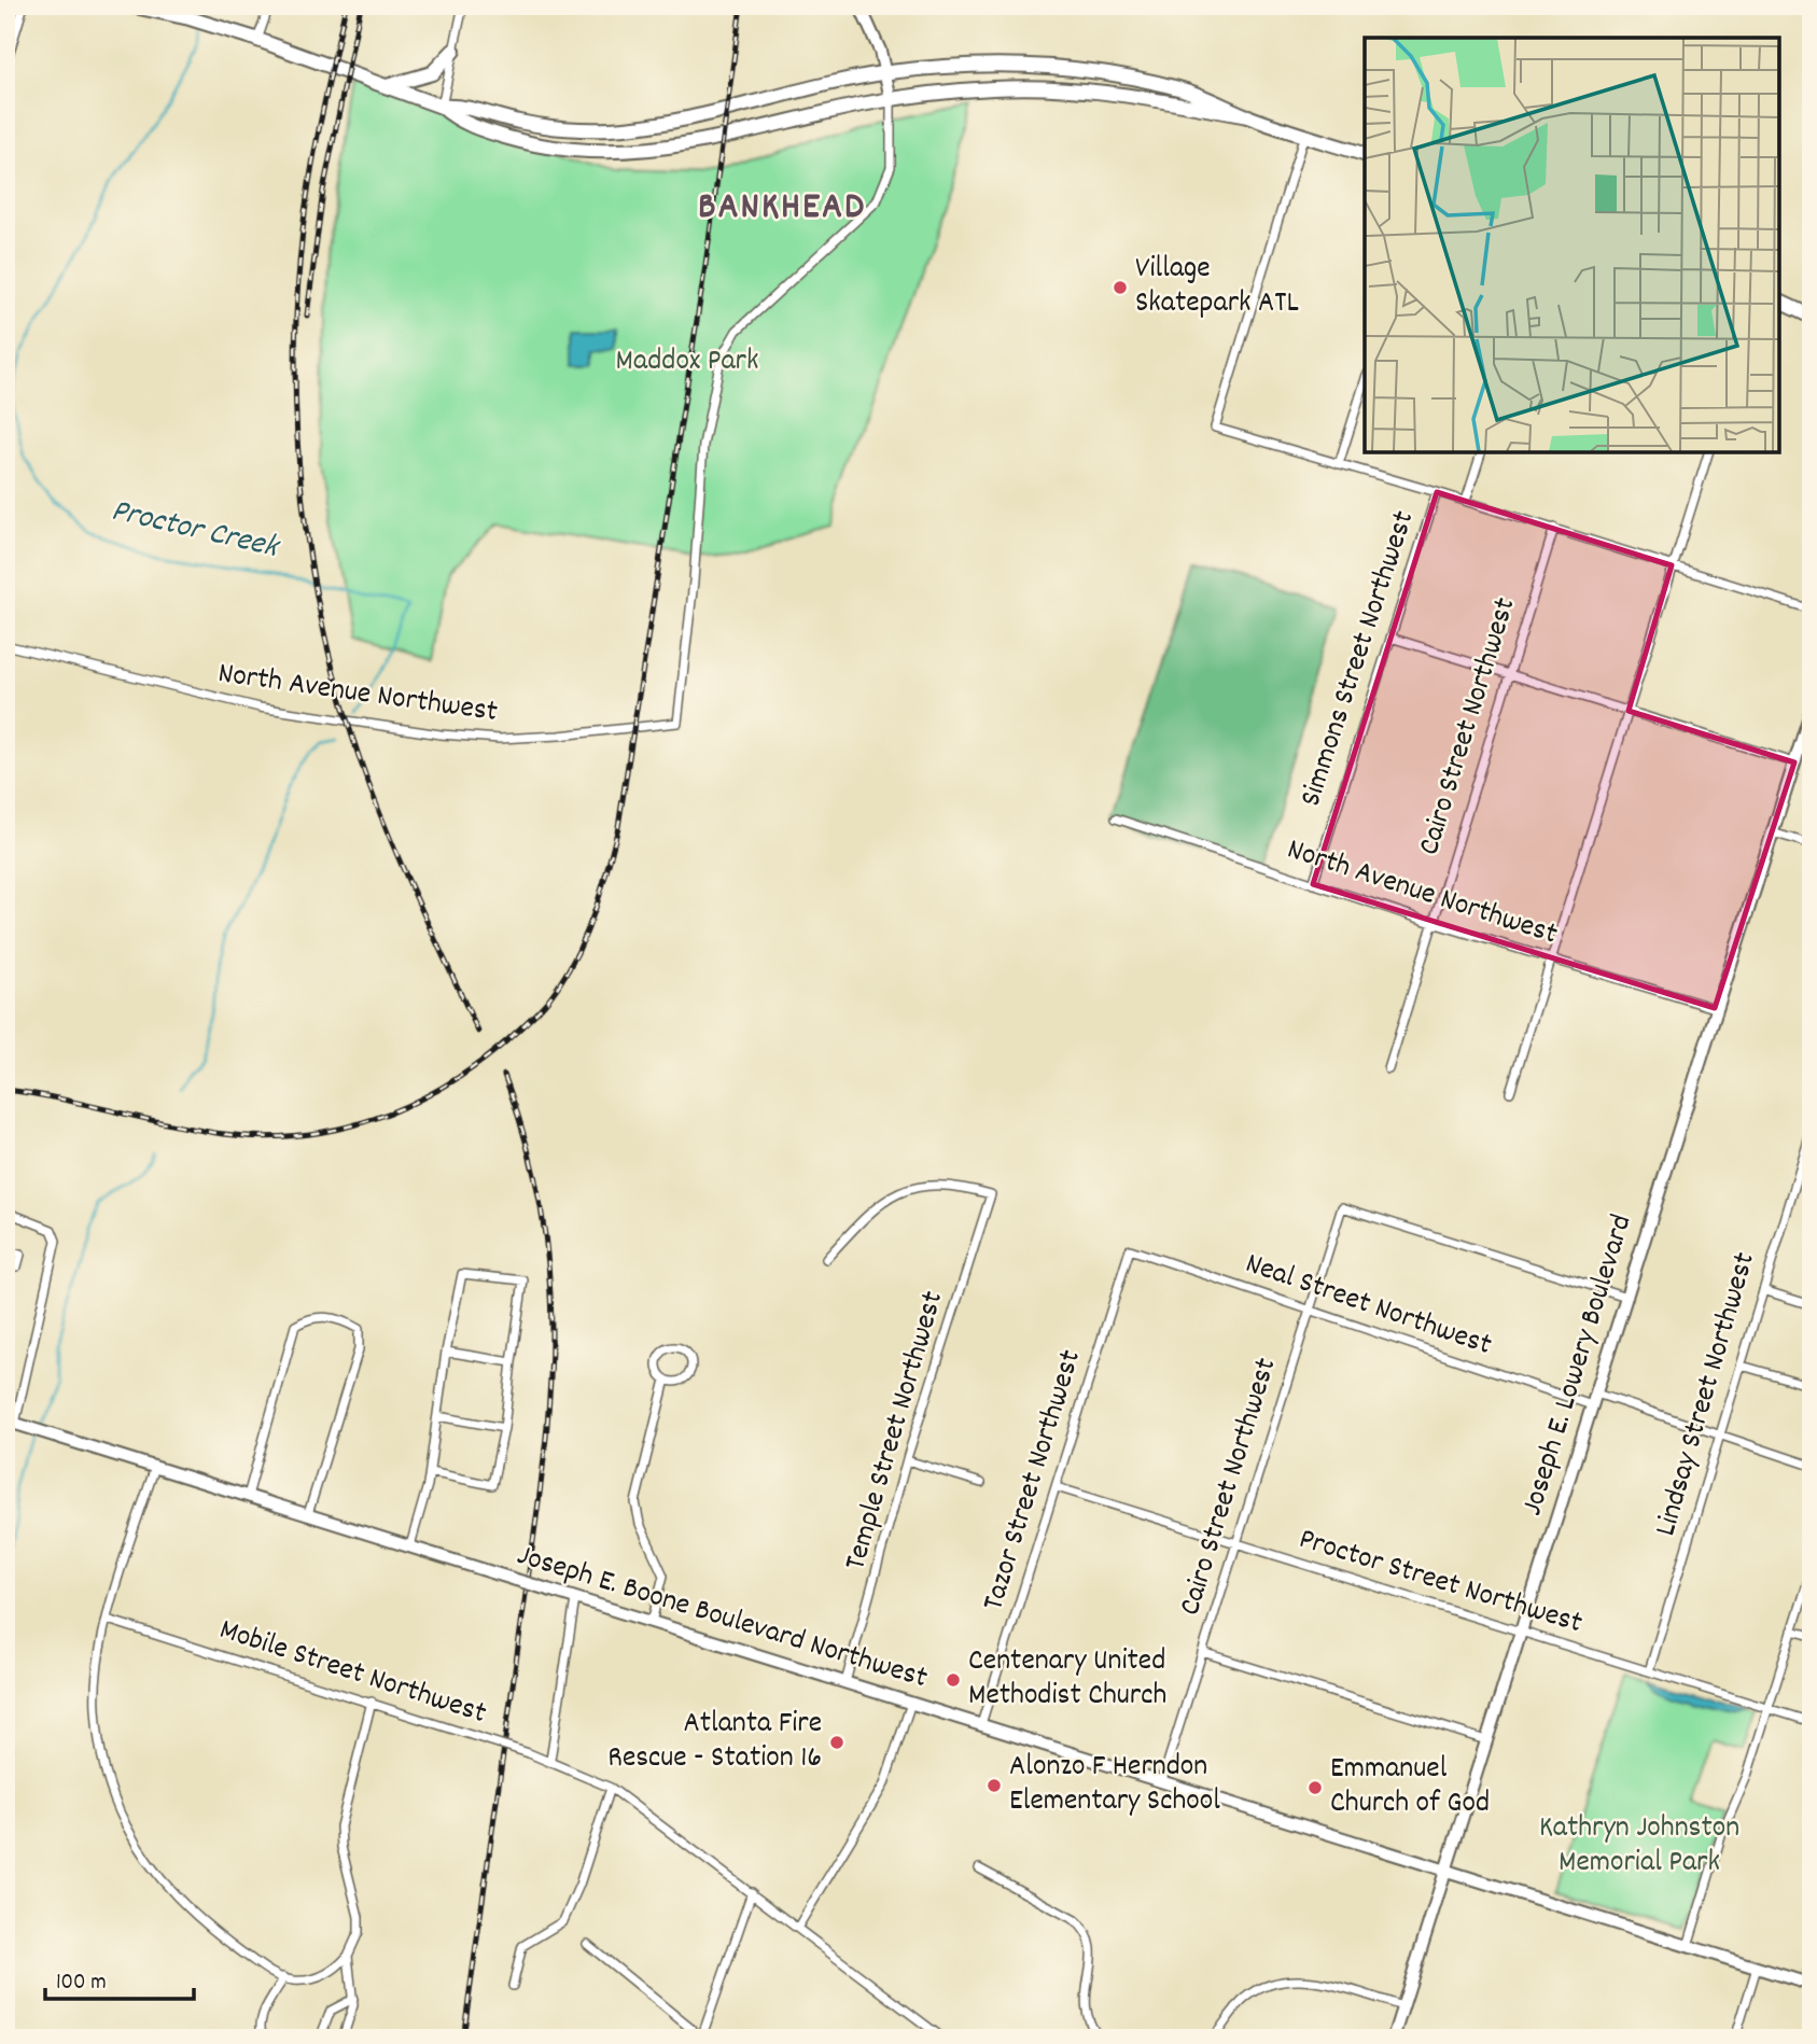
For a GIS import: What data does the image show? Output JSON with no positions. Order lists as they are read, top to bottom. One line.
{"streets":{"main road":["Joseph E. Lowery Boulevard","Joseph E. Boone Boulevard Northwest"],"street":["Simmons Street Northwest","North Avenue Northwest","Cairo Street Northwest","Neal Street Northwest","Lindsay Street Northwest","Temple Street Northwest","Tazor Street Northwest","Proctor Street Northwest","Mobile Street Northwest"]},"crossings":[["Simmons Street Northwest","North Avenue Northwest"],["North Avenue Northwest","Cairo Street Northwest"],["North Avenue Northwest","Joseph E. Lowery Boulevard"],["Cairo Street Northwest","Neal Street Northwest"],["Cairo Street Northwest","Joseph E. Lowery Boulevard"],["Cairo Street Northwest","Proctor Street Northwest"],["Cairo Street Northwest","Joseph E. Boone Boulevard Northwest"],["Neal Street Northwest","Joseph E. Lowery Boulevard"],["Neal Street Northwest","Lindsay Street Northwest"],["Neal Street Northwest","Tazor Street Northwest"],["Joseph E. Lowery Boulevard","Proctor Street Northwest"],["Joseph E. Lowery Boulevard","Joseph E. Boone Boulevard Northwest"],["Lindsay Street Northwest","Proctor Street Northwest"],["Temple Street Northwest","Joseph E. Boone Boulevard Northwest"],["Tazor Street Northwest","Proctor Street Northwest"],["Tazor Street Northwest","Joseph E. Boone Boulevard Northwest"]],"districts":["BANKHEAD"],"water":["Proctor Creek"],"parks":["Maddox Park","Kathryn Johnston Memorial Park"],"places":["Village Skatepark ATL","Centenary United Methodist Church","Atlanta Fire Rescue - Station 16","Alonzo F Herndon Elementary School","Emmanuel Church of God"],"scale_bar":"100 m"}
